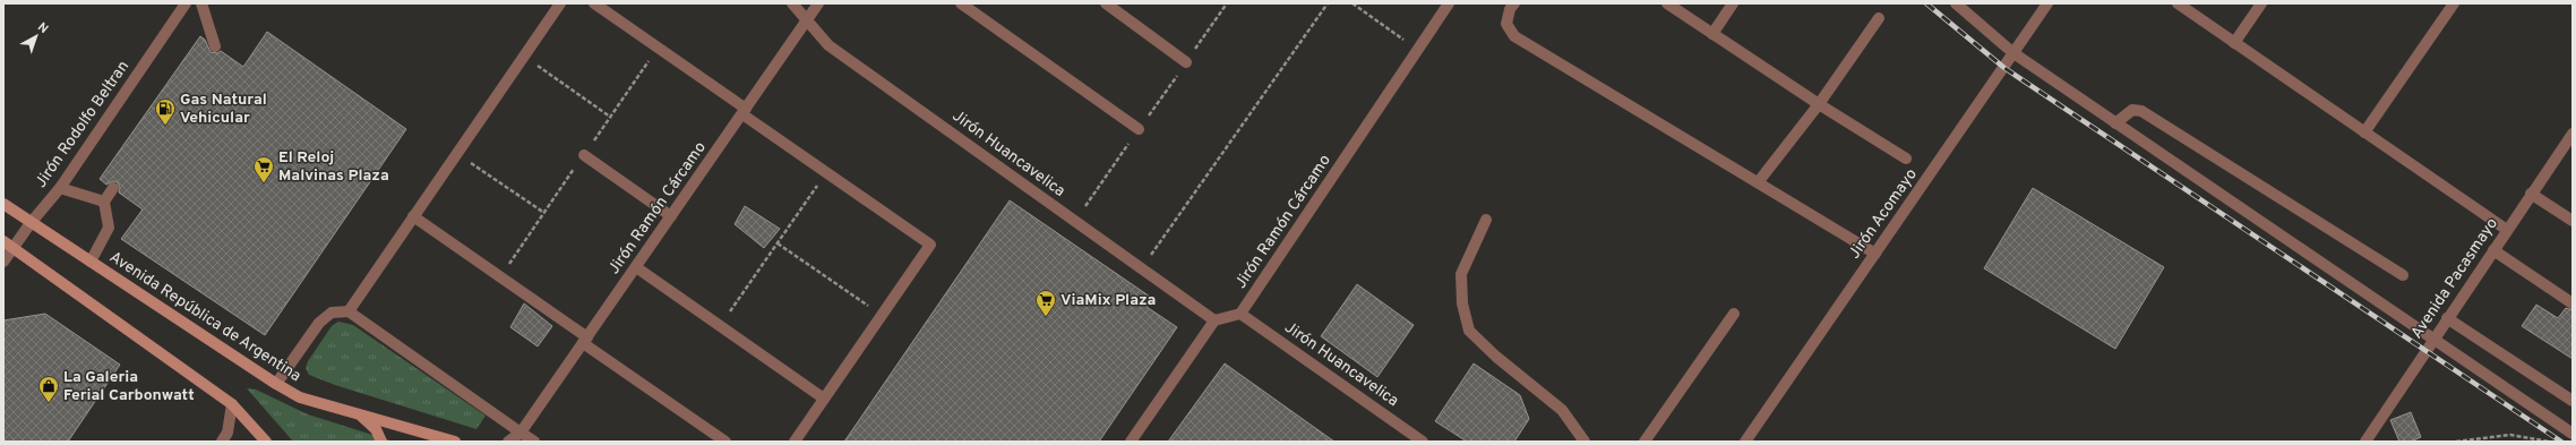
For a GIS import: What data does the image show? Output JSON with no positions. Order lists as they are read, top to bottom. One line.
{"streets":{"main road":["Avenida República de Argentina"],"street":["Jirón Rodolfo Beltran","Jirón Huancavelica","Jirón Ramón Cárcamo","Jirón Acomayo","Avenida Pacasmayo"]},"crossings":[["Jirón Rodolfo Beltran","Avenida República de Argentina"],["Jirón Huancavelica","Jirón Ramón Cárcamo"]],"places":{"fuel station":["Gas Natural Vehicular"],"supermarket":["El Reloj Malvinas Plaza","ViaMix Plaza"],"shop":["La Galeria Ferial Carbonwatt"]},"north":"top right"}
